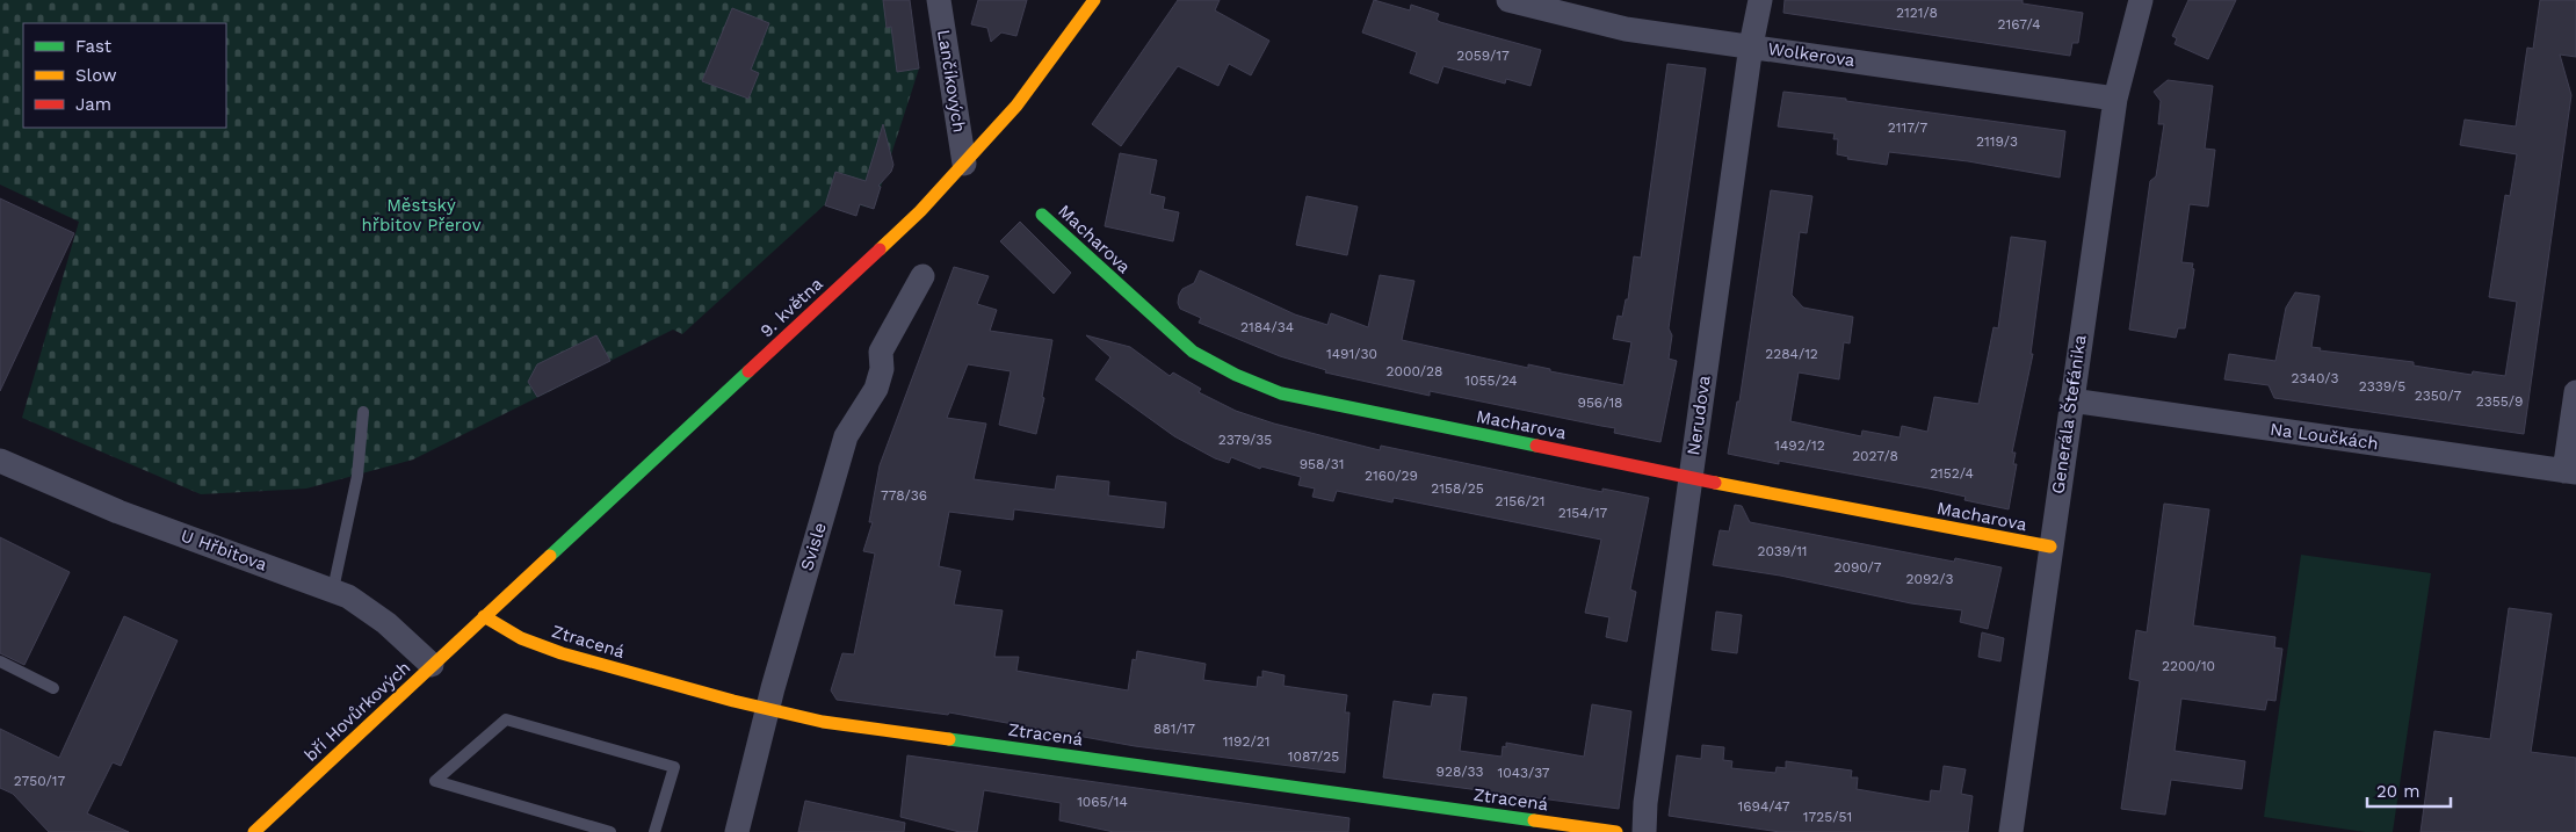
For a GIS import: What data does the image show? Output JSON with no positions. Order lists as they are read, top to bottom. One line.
{"streets":{"street":["Wolkerova","Lančíkových","Macharova","9. května","Generála Štefánika","Nerudova","Na Loučkách","Svisle","U Hřbitova","Ztracená","bří Hovůrkových"]},"crossings":[["Wolkerova","Generála Štefánika"],["Wolkerova","Nerudova"],["Lančíkových","9. května"],["Macharova","Generála Štefánika"],["Macharova","Nerudova"],["9. května","Ztracená"],["9. května","bří Hovůrkových"],["Generála Štefánika","Na Loučkách"],["Svisle","Ztracená"],["U Hřbitova","bří Hovůrkových"],["Ztracená","bří Hovůrkových"]],"parks":["Městský hřbitov Přerov"],"house_numbers":["2121/8","2167/4","2059/17","2117/7","2119/3","2184/34","1491/30","2284/12","2000/28","2340/3","1055/24","2339/5","2350/7","2355/9","956/18","2379/35","1492/12","2027/8","958/31","2152/4","2160/29","2158/25","778/36","2156/21","2154/17","2039/11","2090/7","2092/3","2200/10","881/17","1192/21","1087/25","928/33","1043/37","2750/17","1065/14","1694/47","1725/51"],"legend":["Fast","Slow","Jam"],"scale_bar":"20 m"}
